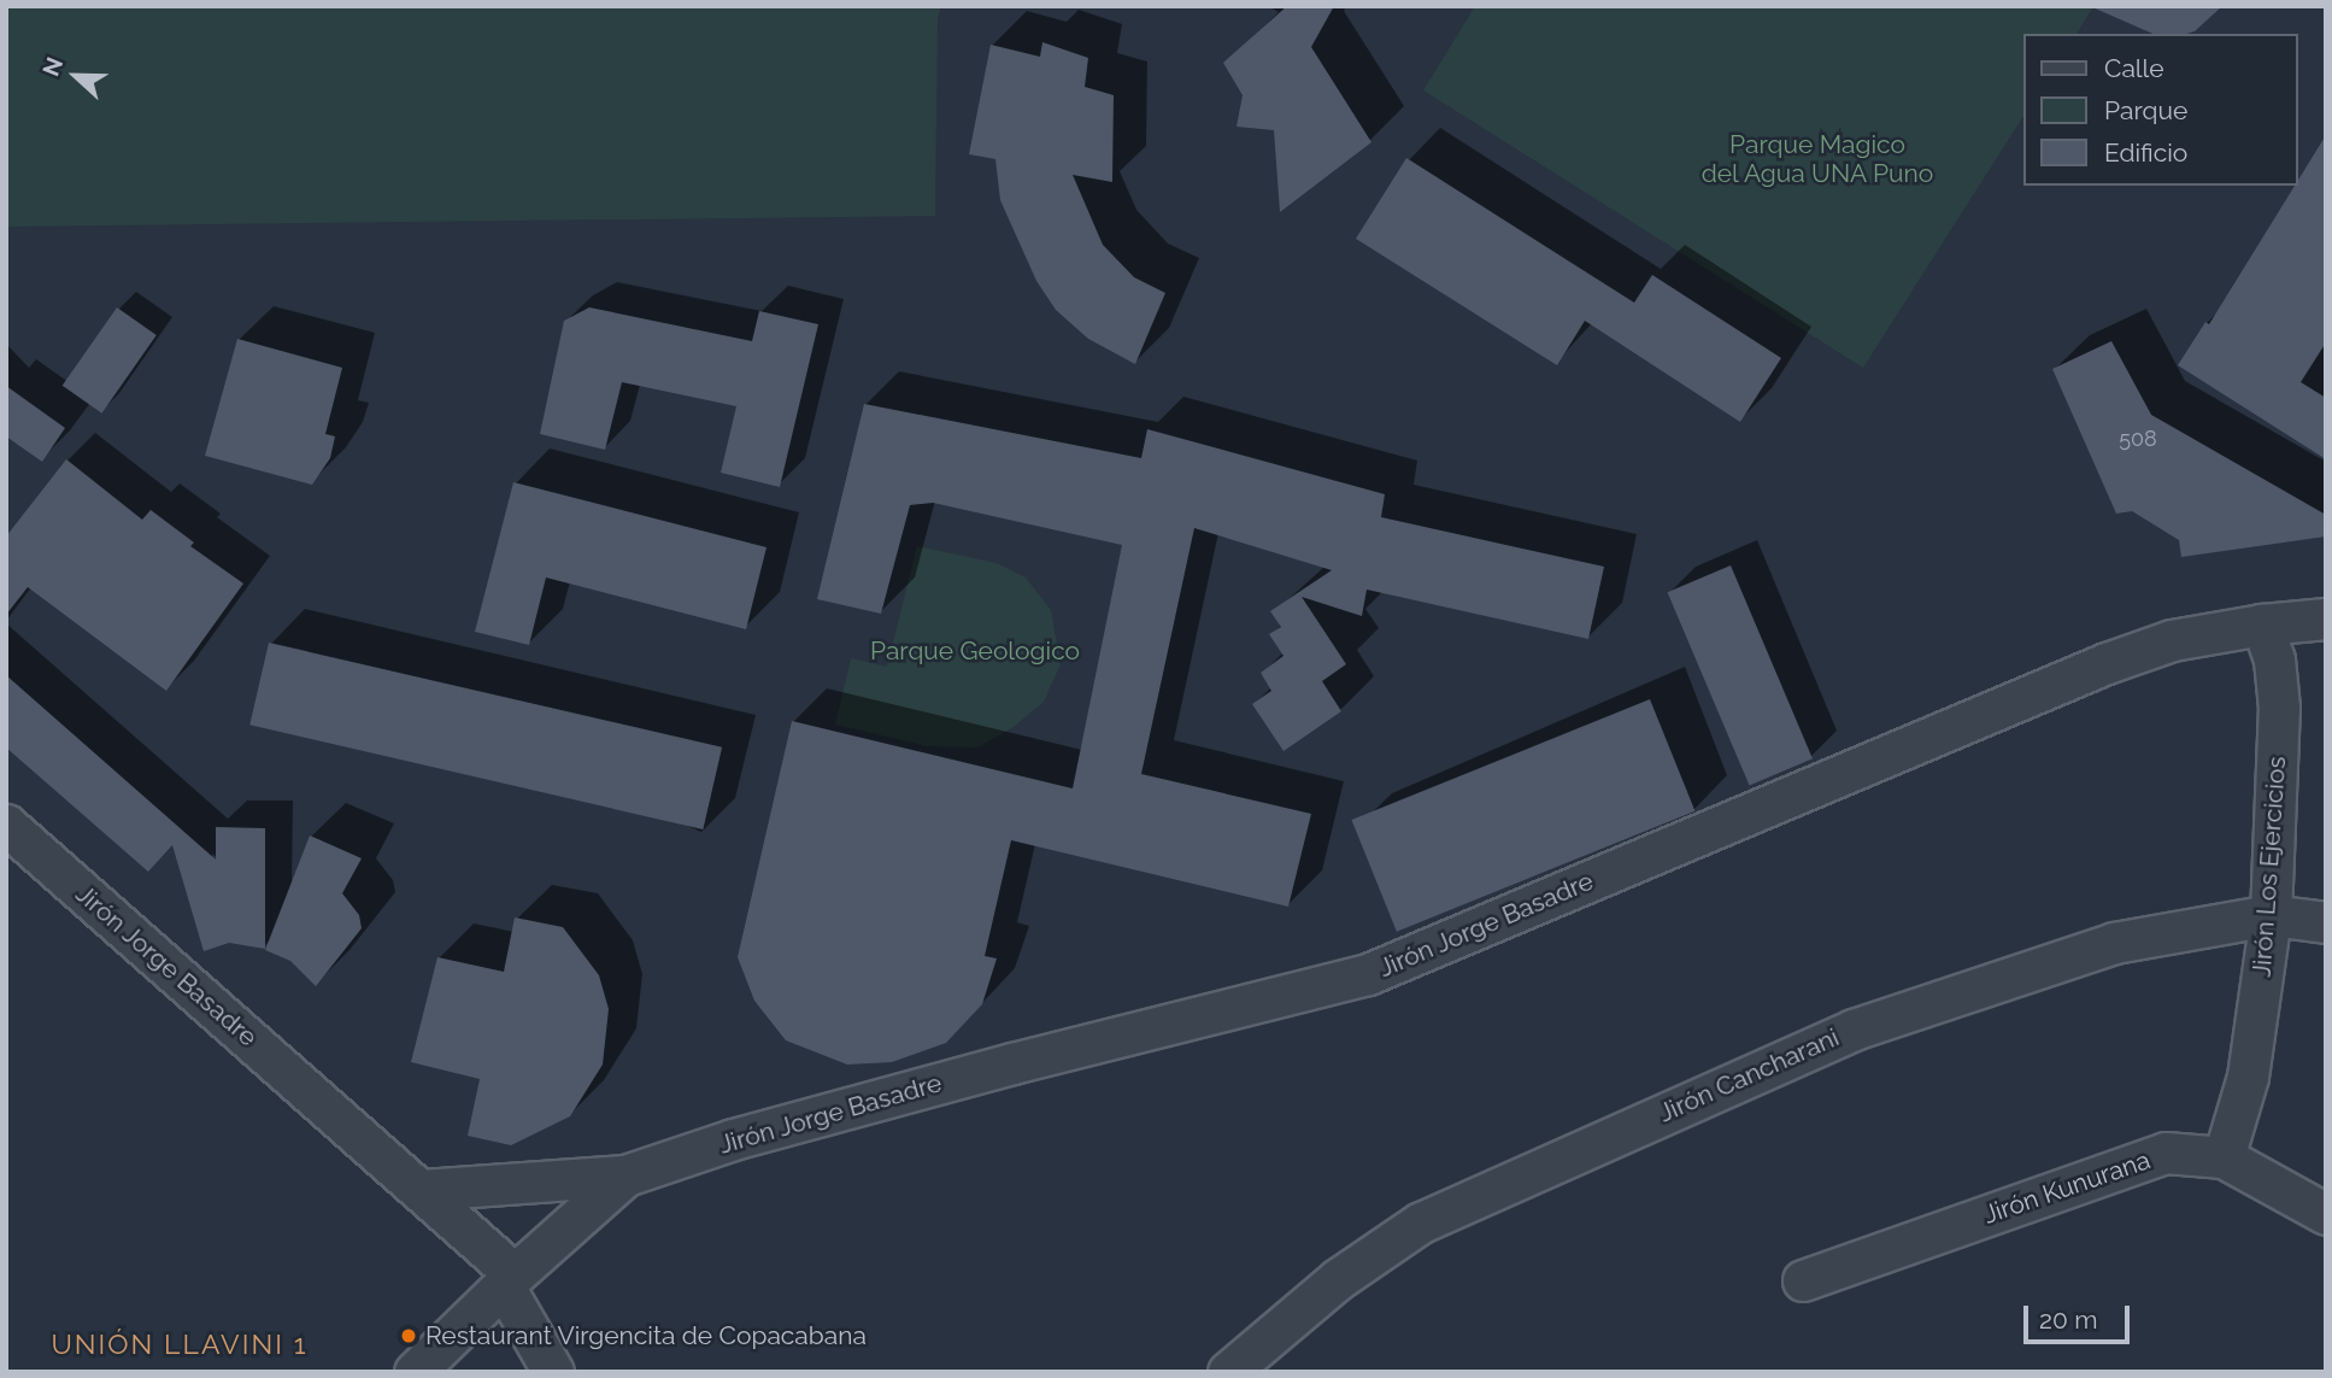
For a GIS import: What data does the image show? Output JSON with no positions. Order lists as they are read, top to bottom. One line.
{"streets":{"street":["Jirón Los Ejercicios","Jirón Jorge Basadre","Jirón Cancharani","Jirón Kunurana"]},"crossings":[["Jirón Los Ejercicios","Jirón Jorge Basadre"],["Jirón Los Ejercicios","Jirón Cancharani"],["Jirón Los Ejercicios","Jirón Kunurana"]],"districts":["UNIÓN LLAVINI 1"],"parks":["Parque Magico del Agua UNA Puno","Parque Geologico"],"places":["Restaurant Virgencita de Copacabana"],"house_numbers":["508"],"legend":["Calle","Parque","Edificio"],"scale_bar":"20 m","north":"left"}
